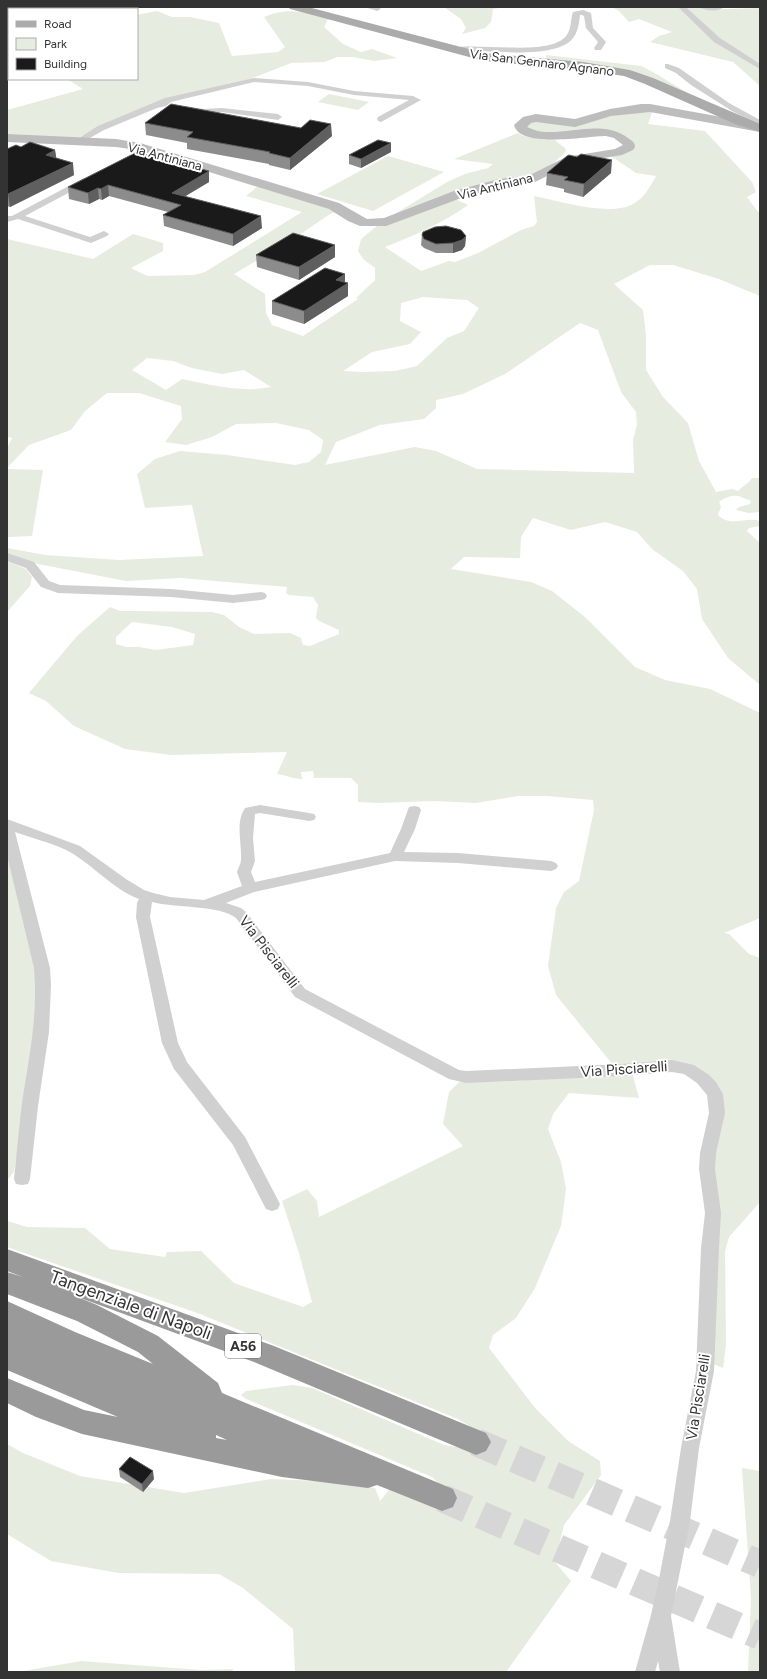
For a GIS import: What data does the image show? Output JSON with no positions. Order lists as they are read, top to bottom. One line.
{"streets":{"highway":["Tangenziale di Napoli","A56"],"main road":["Via San Gennaro Agnano"],"street":["Via Antiniana","Via Pisciarelli"]},"crossings":[["Via San Gennaro Agnano","Via Antiniana"]],"legend":["Road","Park","Building"]}
